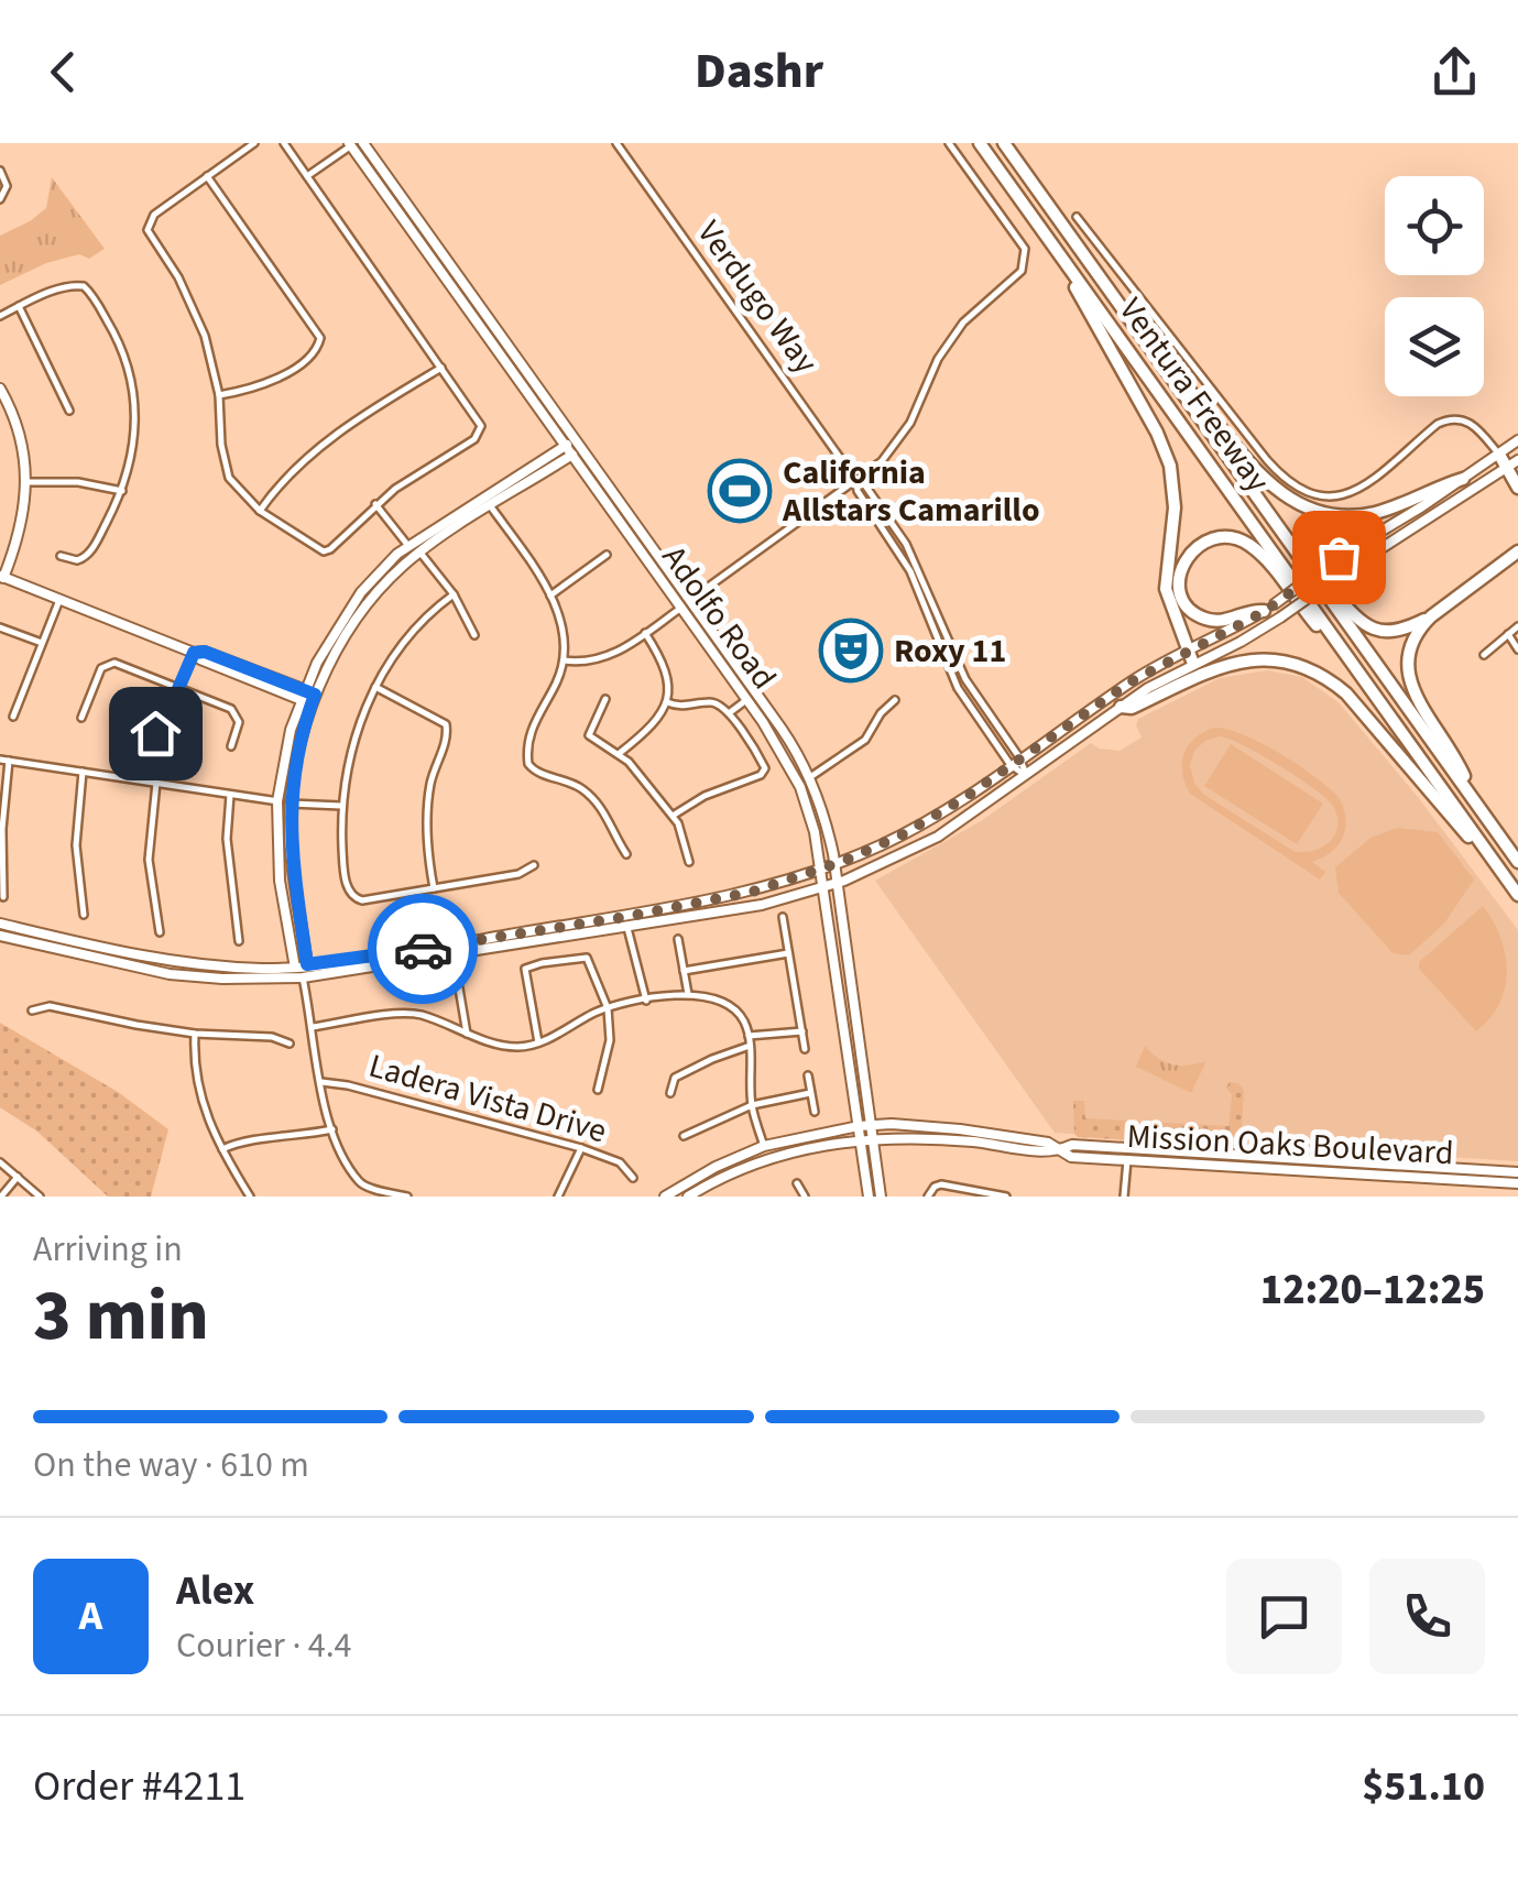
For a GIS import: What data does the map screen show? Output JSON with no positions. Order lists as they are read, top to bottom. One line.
{"streets":{"highway":["Ventura Freeway"],"main road":["Adolfo Road","Mission Oaks Boulevard"],"street":["Verdugo Way","Ladera Vista Drive"]},"crossings":[["Adolfo Road","Mission Oaks Boulevard"]],"places":{"sports":["California Allstars Camarillo"],"theatre":["Roxy 11"]},"page":{"header":"Dashr","heading":["3 min","Arriving in","12:20–12:25"],"panel":["Alex","Courier · 4.4","Order #4211","$51.10"],"bar":"On the way · 610 m","round":"A"}}
